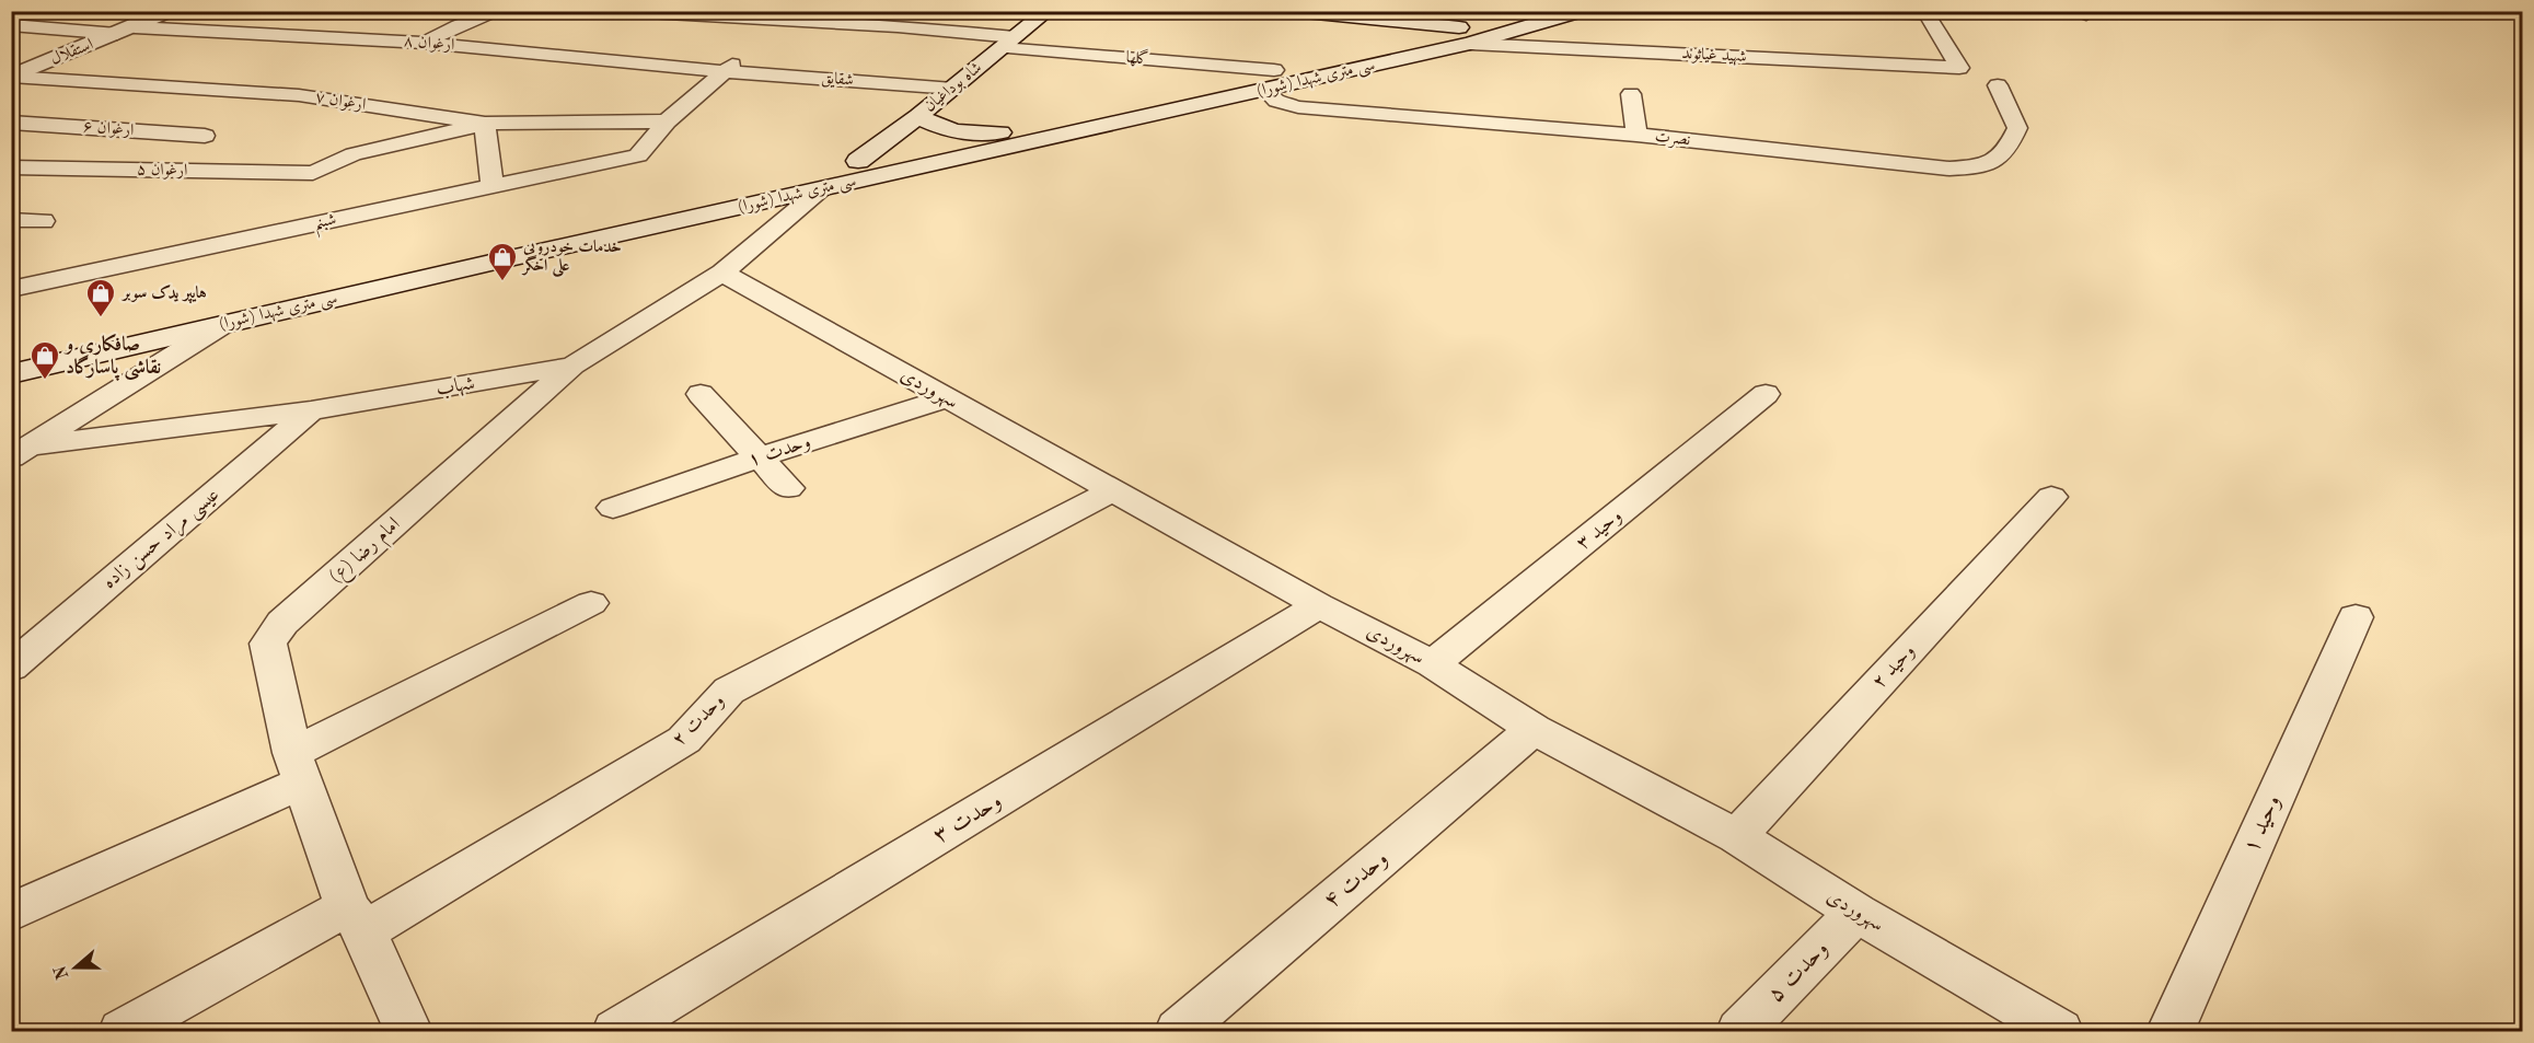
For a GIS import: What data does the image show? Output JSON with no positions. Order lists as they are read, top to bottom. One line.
{"streets":{"main road":["استقلال","سی متری شهدا (شورا)","شاه بوداغیان"],"street":["ارغوان ۸","شهید غیاثوند","گلها","شقایق","ارغوان ۷","ارغوان ۶","نصرت","ارغوان ۵","شبنم","شهاب","سهروردی","وحدت ۱","وحید ۳","عیسی مراد حسن زاده","امام رضا (ع)","وحید ۲","وحدت ۲","وحدت ۳","وحید ۱","وحدت ۴","وحدت ۵"]},"crossings":[["ارغوان ۸","استقلال"],["ارغوان ۸","شقایق"],["استقلال","ارغوان ۷"],["شهید غیاثوند","سی متری شهدا (شورا)"],["گلها","سی متری شهدا (شورا)"],["گلها","شاه بوداغیان"],["گلها","نصرت"],["سی متری شهدا (شورا)","شاه بوداغیان"],["سی متری شهدا (شورا)","نصرت"],["سی متری شهدا (شورا)","شهاب"],["شقایق","شاه بوداغیان"],["ارغوان ۷","ارغوان ۵"],["ارغوان ۷","شبنم"],["شهاب","سهروردی"],["شهاب","عیسی مراد حسن زاده"],["شهاب","امام رضا (ع)"],["سهروردی","وحدت ۱"],["سهروردی","وحید ۳"],["سهروردی","وحید ۲"],["سهروردی","وحدت ۲"],["سهروردی","وحدت ۳"],["سهروردی","وحدت ۴"],["سهروردی","وحدت ۵"],["امام رضا (ع)","وحدت ۲"]],"places":{"shop":["خدمات خودرویی علی اخگر","هایپر یدک سوبر","صافکاری و نقاشی پاسارگاد"]},"north":"left"}
